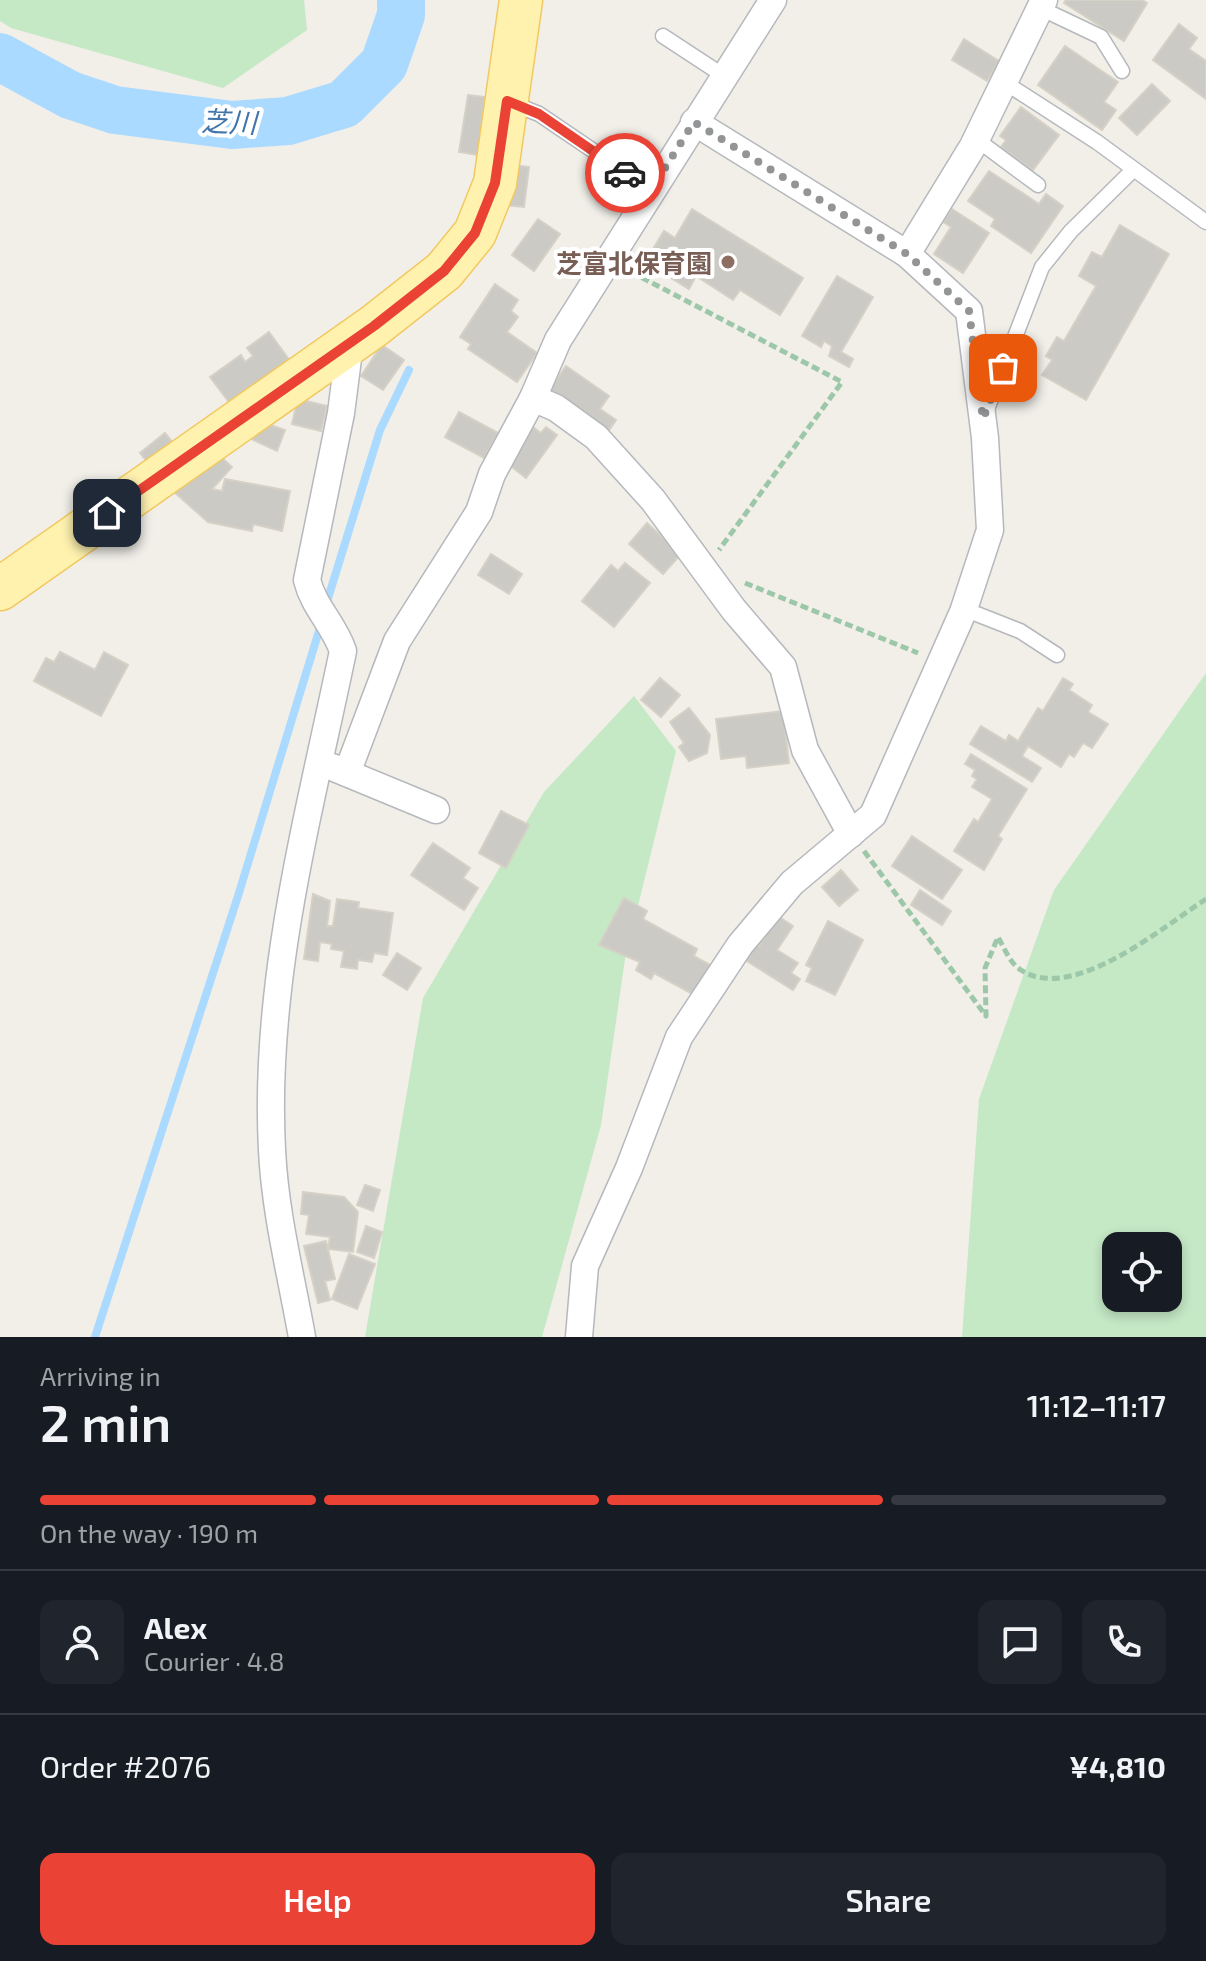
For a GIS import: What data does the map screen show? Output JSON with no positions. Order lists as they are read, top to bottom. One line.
{"water":["芝川"],"places":["芝富北保育園"],"page":{"heading":["2 min","Arriving in","11:12–11:17"],"panel":["Alex","Courier · 4.8","Order #2076","¥4,810"],"bar":"On the way · 190 m","buttons":["Help","Share"]}}
